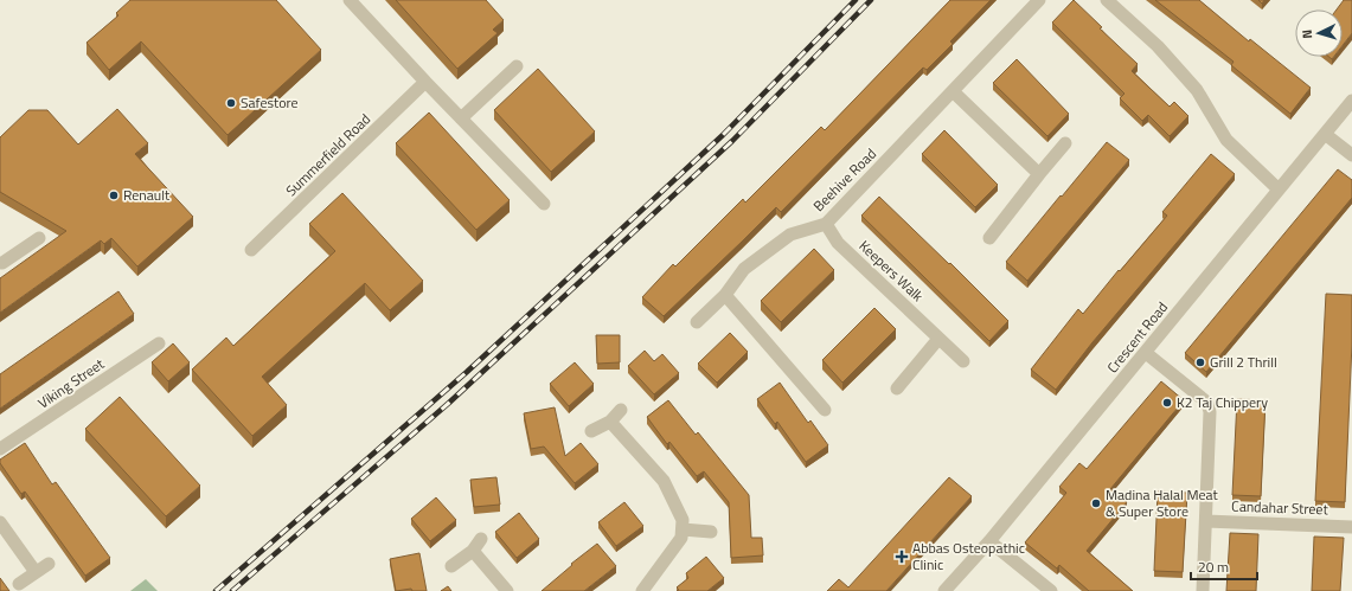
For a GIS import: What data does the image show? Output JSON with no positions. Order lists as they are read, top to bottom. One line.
{"streets":{"street":["Summerfield Road","Beehive Road","Keepers Walk","Crescent Road","Viking Street","Candahar Street"]},"crossings":[["Beehive Road","Keepers Walk"]],"places":{"other":["Safestore","Renault","Grill 2 Thrill","K2 Taj Chippery","Madina Halal Meat & Super Store"],"health":["Abbas Osteopathic Clinic"]},"scale_bar":"20 m","north":"left"}
